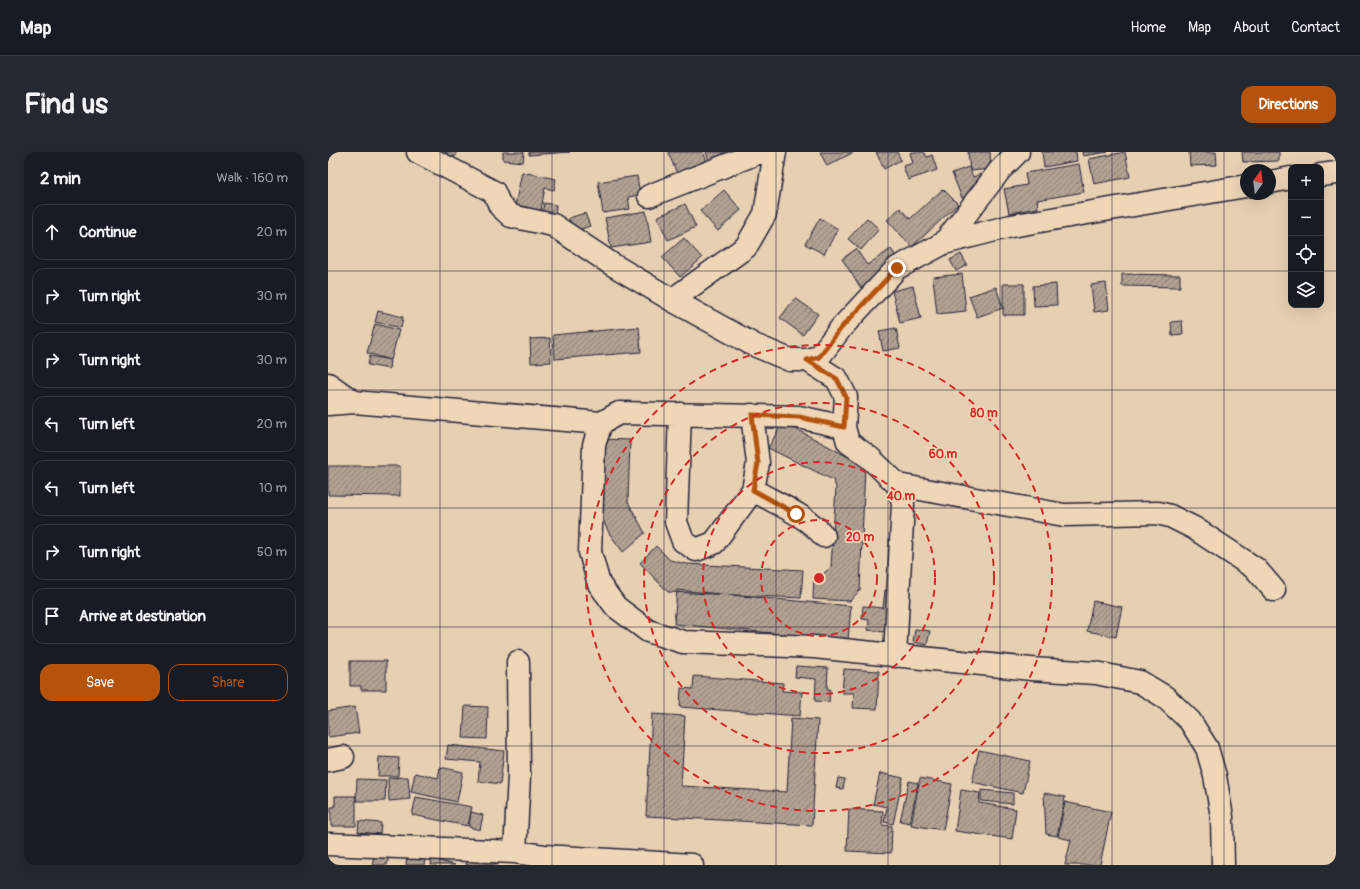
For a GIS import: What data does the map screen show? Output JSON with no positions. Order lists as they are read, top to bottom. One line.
{"north":"top","page":{"header":"Map","nav":["Home","Map","About","Contact"],"buttons":["Directions",["Save","Share"]],"title":"Find us","heading":["2 min","Walk · 160 m"],"map_buttons":["+","−"],"list":[["Continue","20 m"],["Turn right","30 m"],["Turn right","30 m"],["Turn left","20 m"],["Turn left","10 m"],["Turn right","50 m"],"Arrive at destination"]},"rings":["80 m","60 m","40 m","20 m"]}
